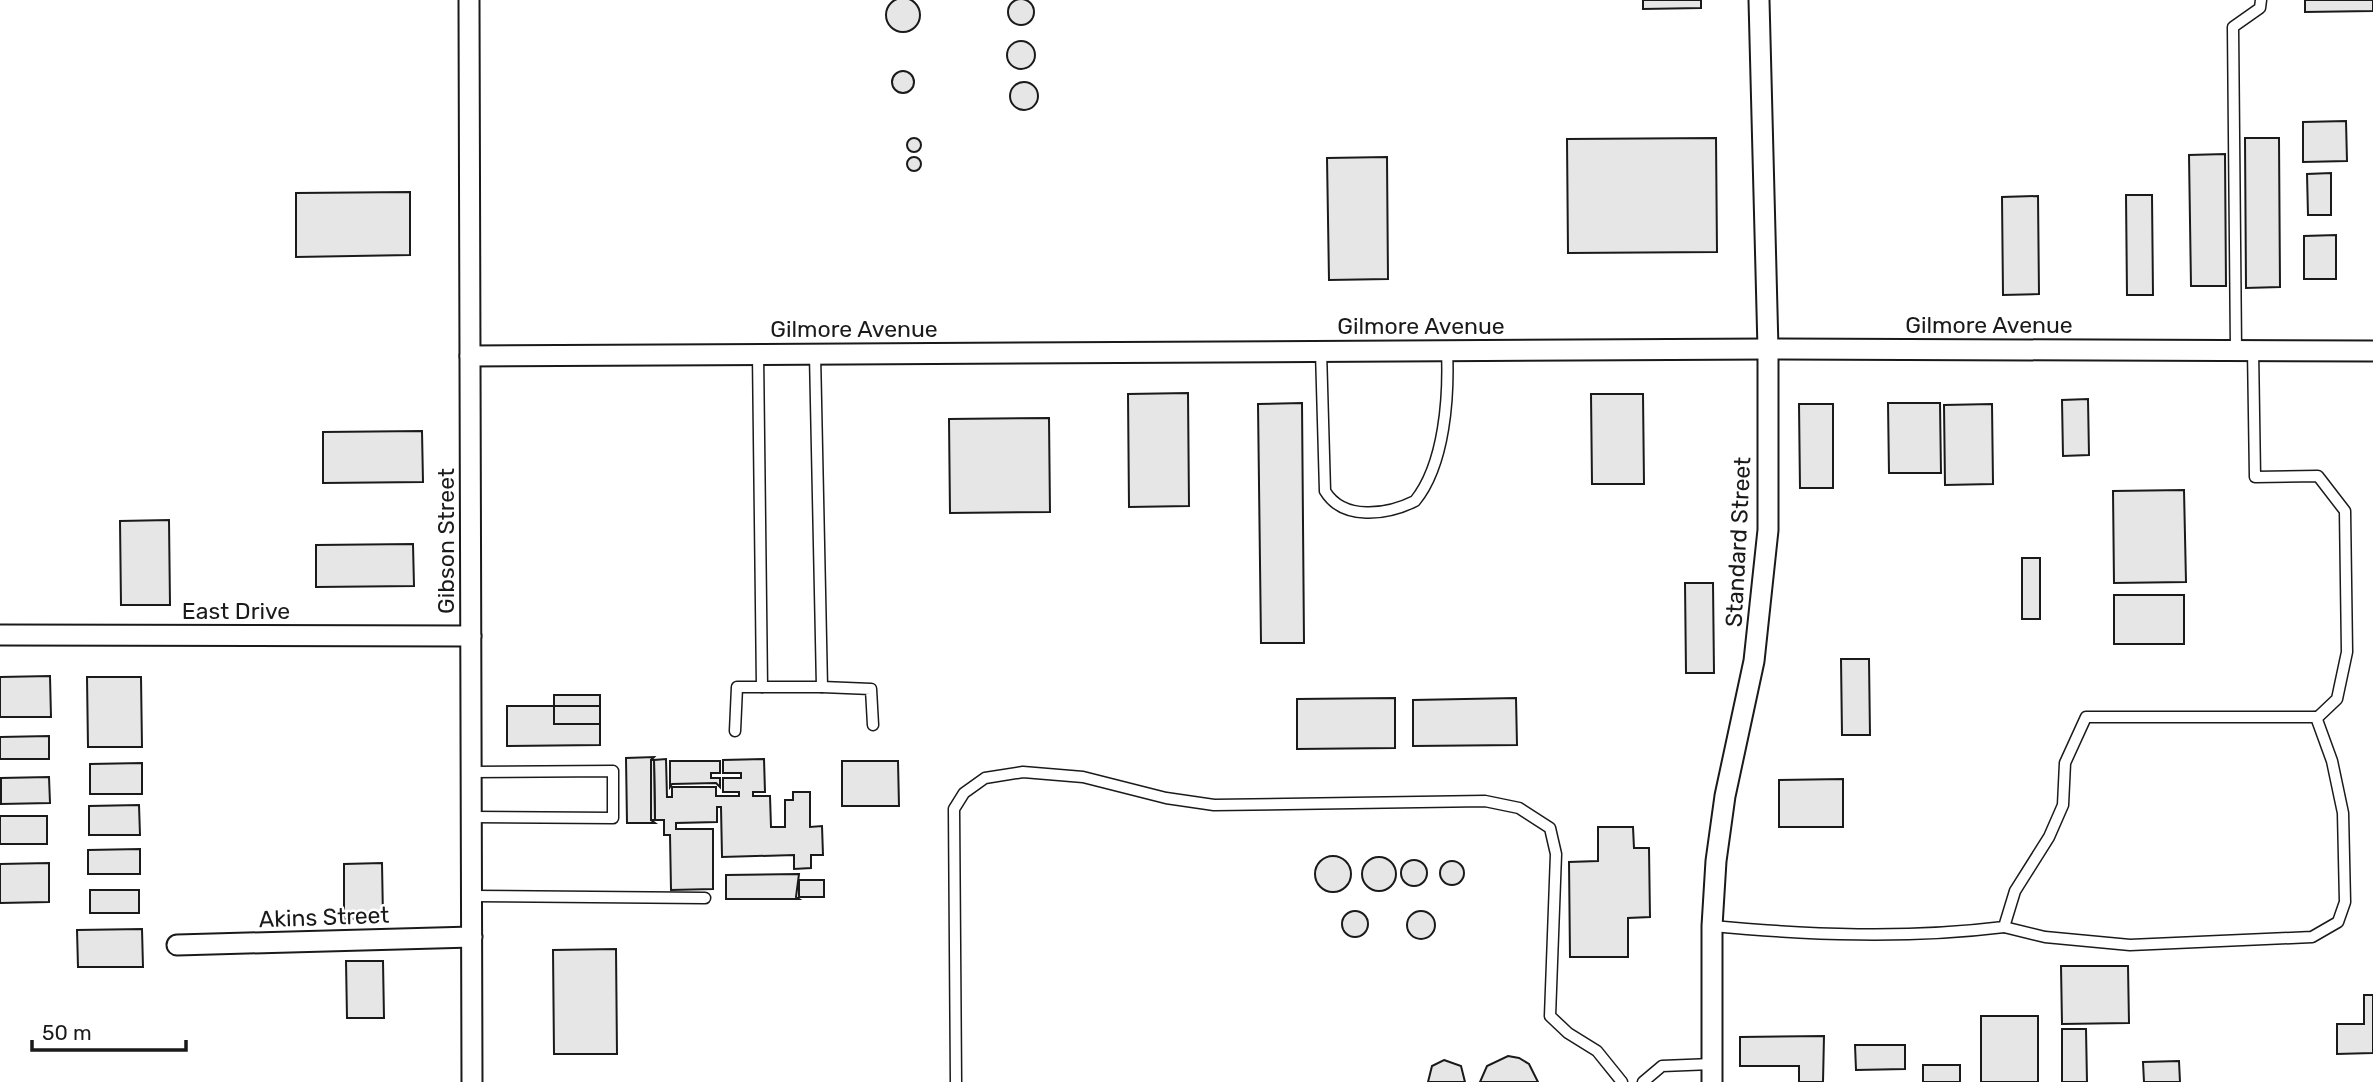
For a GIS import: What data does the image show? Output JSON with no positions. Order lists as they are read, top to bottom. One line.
{"streets":{"street":["Gilmore Avenue","Gibson Street","Standard Street","East Drive","Akins Street"]},"crossings":[["Gilmore Avenue","Gibson Street"],["Gilmore Avenue","Standard Street"],["Gibson Street","East Drive"],["Gibson Street","Akins Street"]],"scale_bar":"50 m"}
